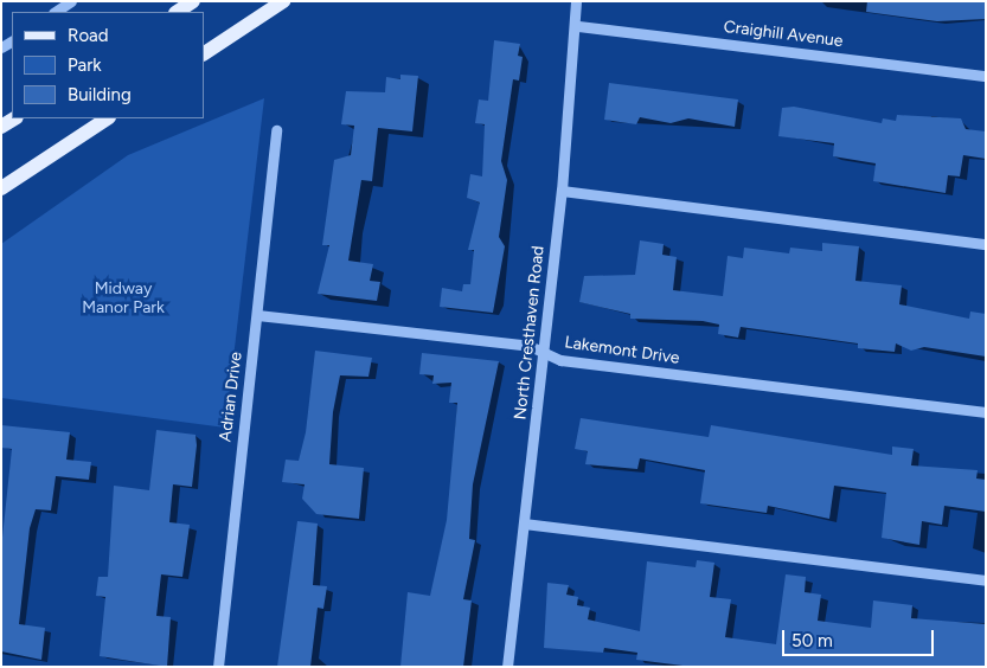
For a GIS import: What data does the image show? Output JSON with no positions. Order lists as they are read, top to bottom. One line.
{"streets":{"street":["Craighill Avenue","North Cresthaven Road","Lakemont Drive","Adrian Drive"]},"crossings":[["Craighill Avenue","North Cresthaven Road"],["North Cresthaven Road","Lakemont Drive"],["Lakemont Drive","Adrian Drive"]],"parks":["Midway Manor Park"],"legend":["Road","Park","Building"],"scale_bar":"50 m"}
